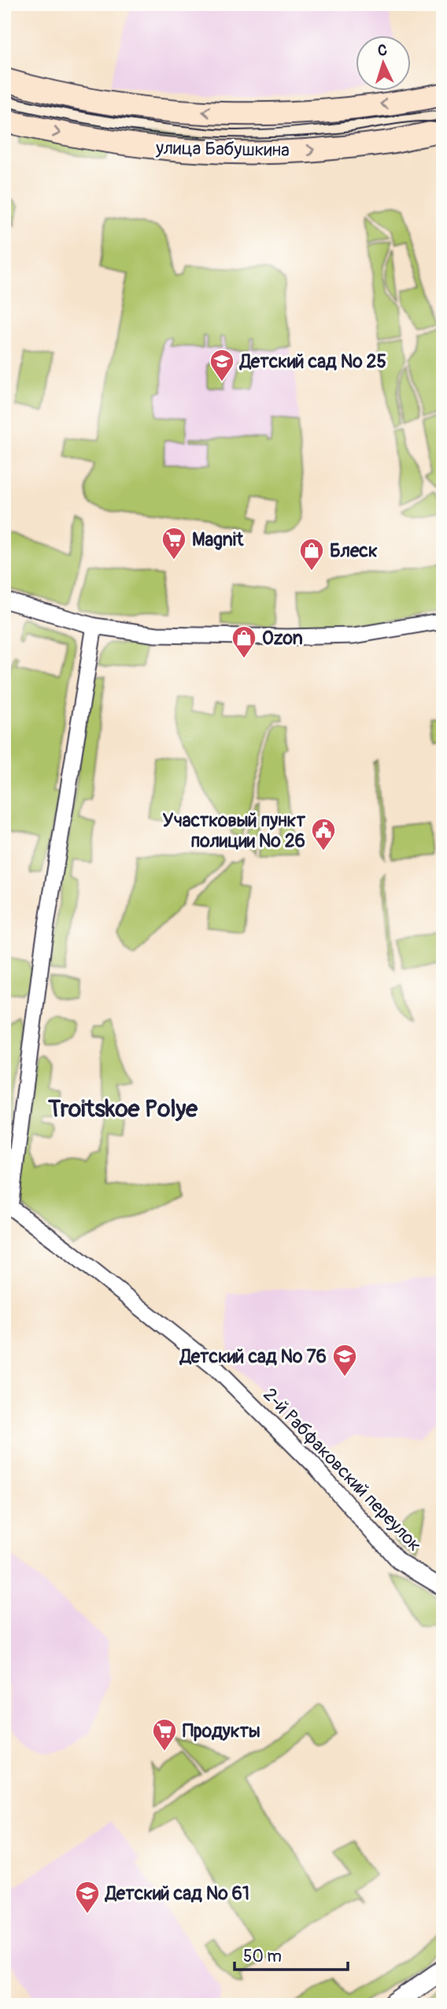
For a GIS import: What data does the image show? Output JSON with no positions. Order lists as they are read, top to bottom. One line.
{"streets":{"main road":["улица Бабушкина"],"street":["2-й Рабфаковский переулок"]},"districts":["Troitskoe Polye"],"places":{"school or university":["Детский сад № 25","Детский сад № 76","Детский сад № 61"],"supermarket":["Magnit","Продукты"],"shop":["Блеск","Ozon"],"public building":["Участковый пункт полиции № 26"]},"scale_bar":"50 m","north":"top"}
